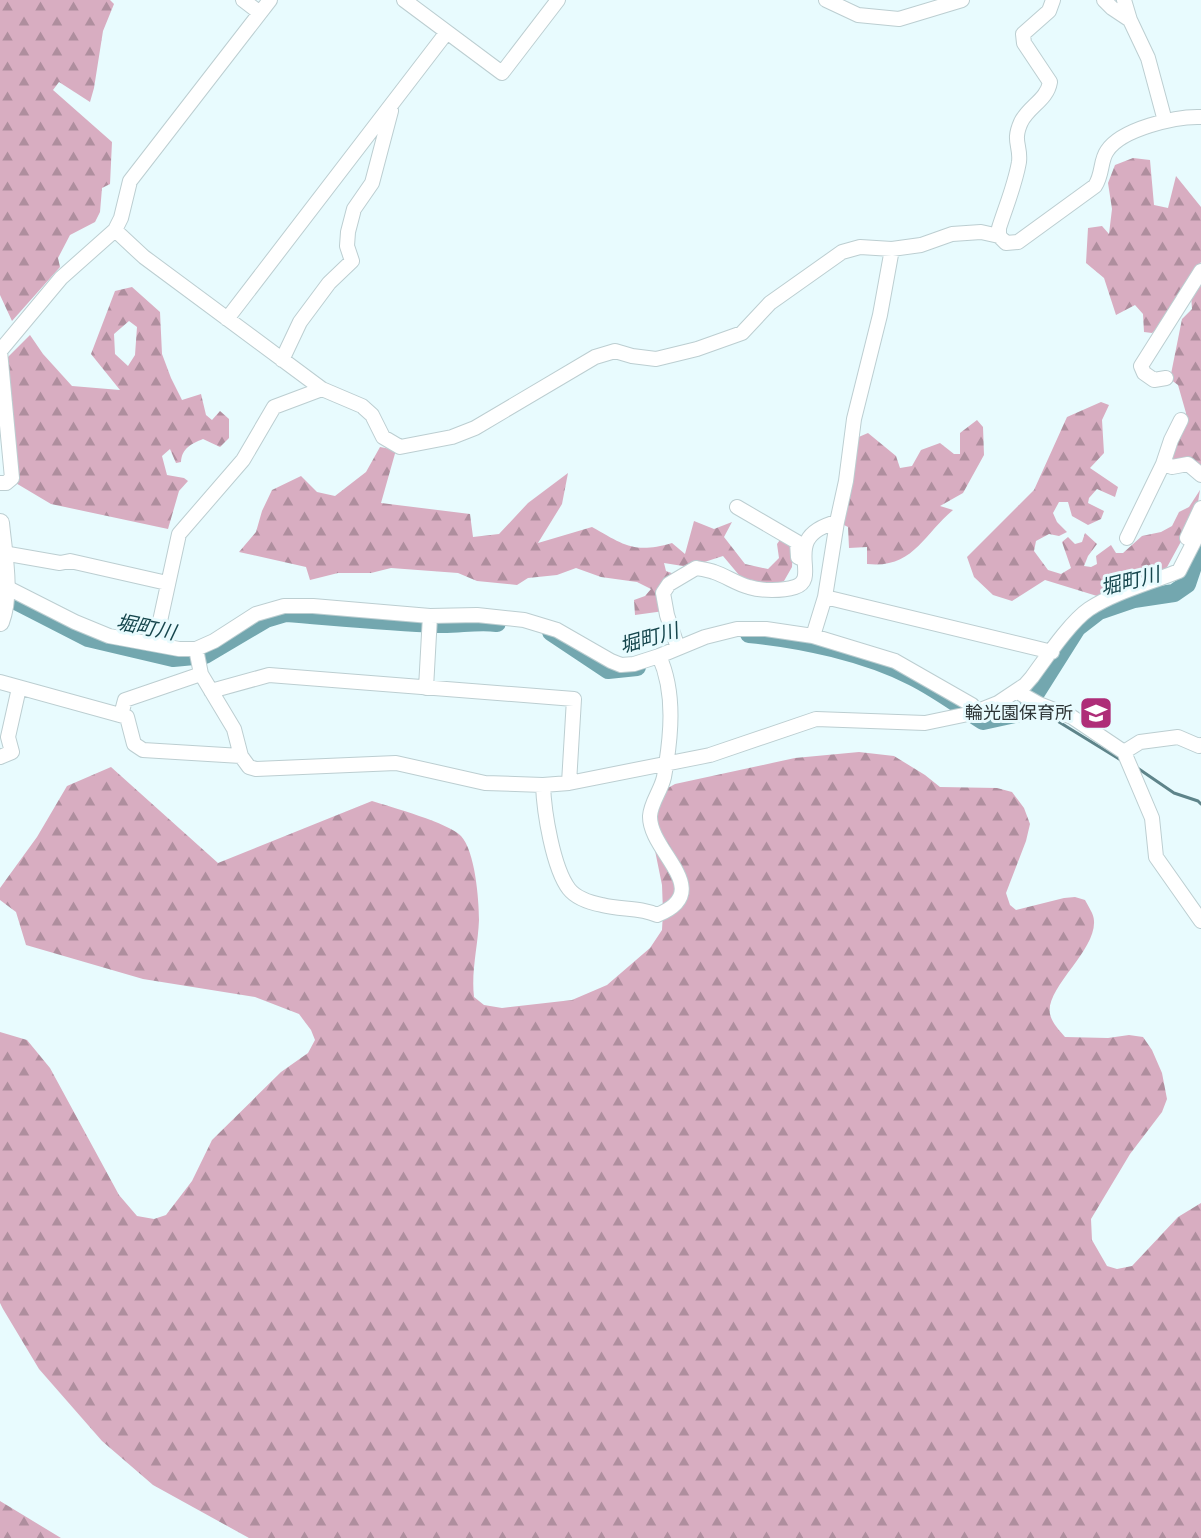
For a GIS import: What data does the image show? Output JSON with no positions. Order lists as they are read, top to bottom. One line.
{"water":["堀町川"],"places":{"school or university":["輪光園保育所"]}}
